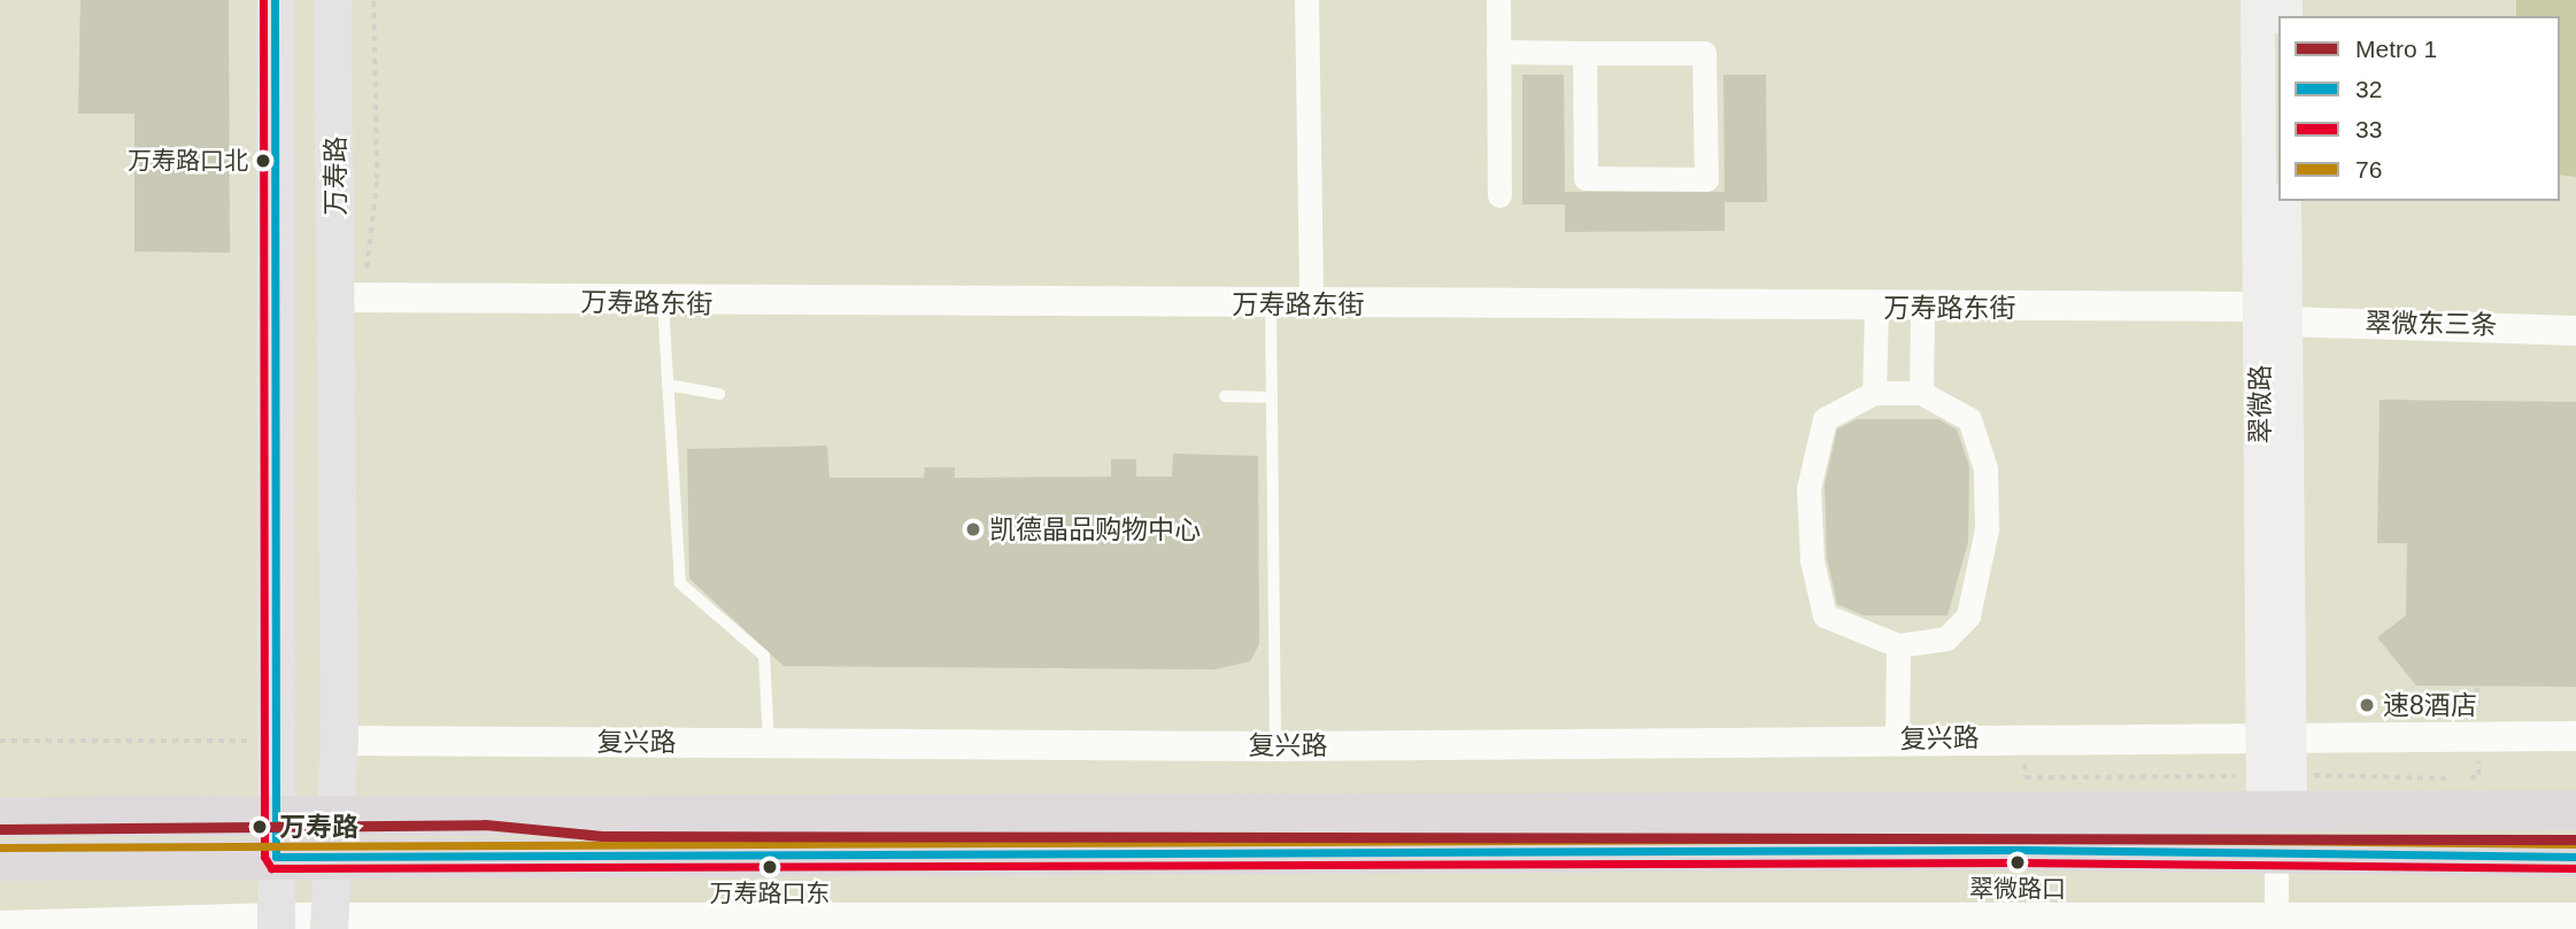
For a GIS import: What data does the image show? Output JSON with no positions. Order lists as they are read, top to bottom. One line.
{"streets":{"main road":["万寿路","翠微路"],"street":["万寿路东街","翠微东三条","复兴路"]},"crossings":[["万寿路","万寿路东街"],["万寿路","复兴路"],["万寿路东街","翠微东三条"],["万寿路东街","翠微路"],["翠微东三条","翠微路"],["翠微路","复兴路"]],"places":["万寿路口北","凯德晶品购物中心","速8酒店","万寿路","翠微路口","万寿路口东"],"lines":["transit line 32","transit line 33","metro line 1","transit line 76"],"legend":["Metro 1","32","33","76"]}
